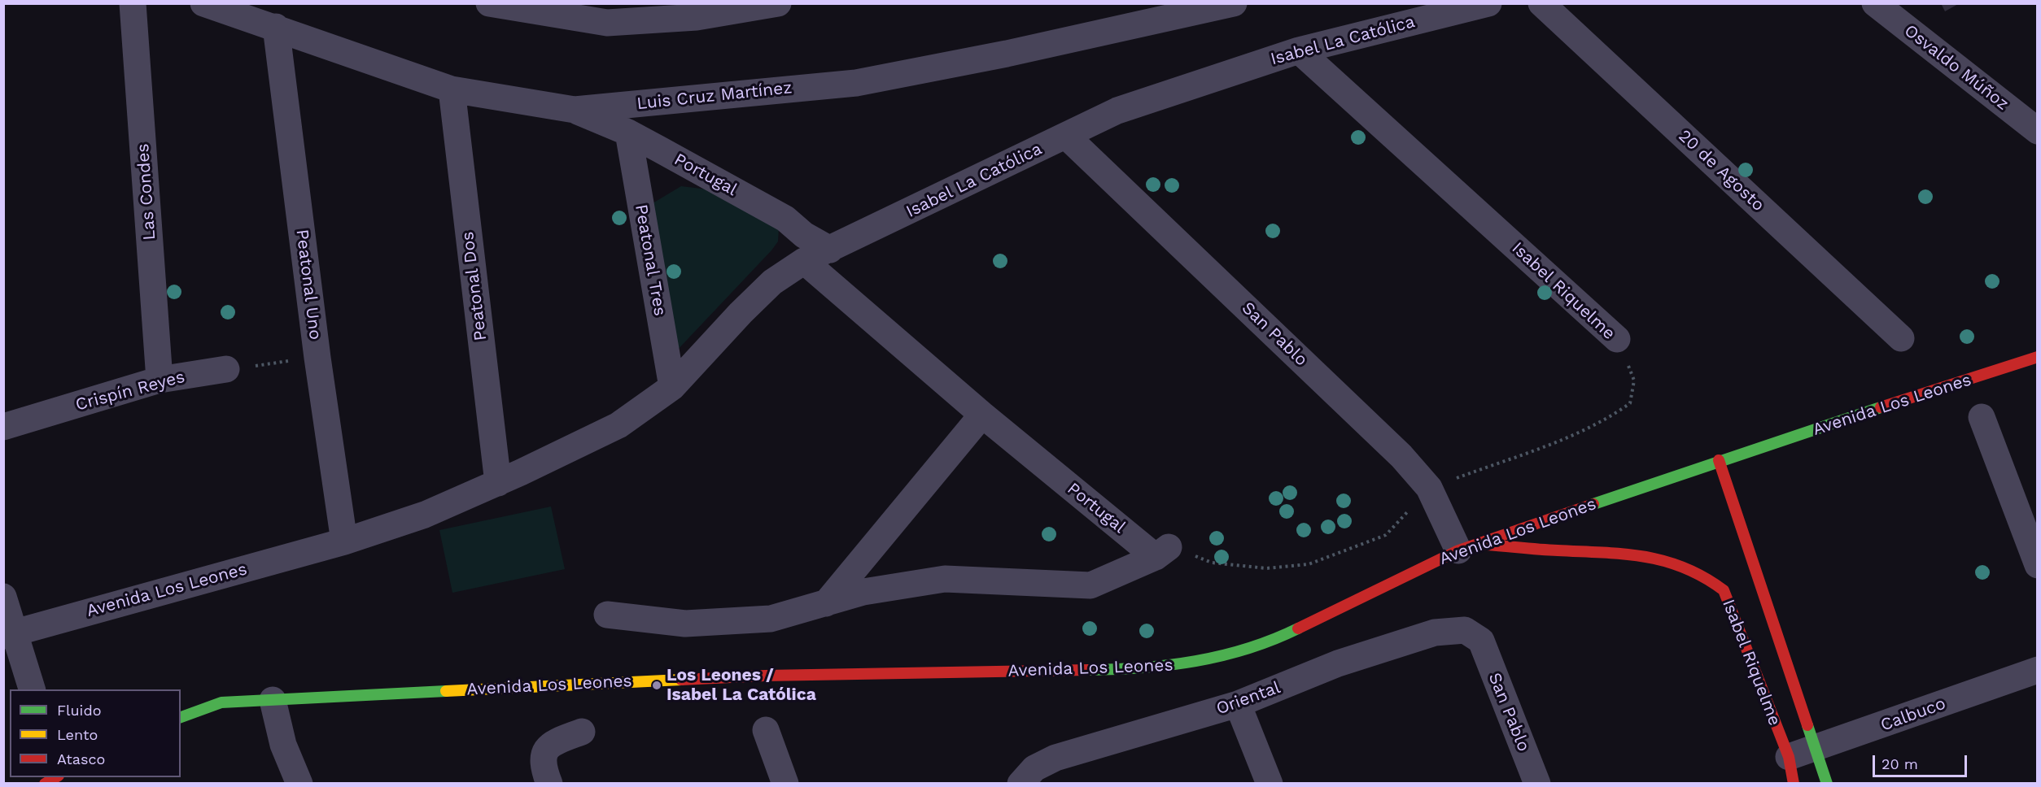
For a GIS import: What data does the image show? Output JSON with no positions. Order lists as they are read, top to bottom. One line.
{"streets":{"main road":["Isabel Riquelme","Avenida Los Leones"],"street":["Isabel La Católica","Osvaldo Múñoz","Luis Cruz Martínez","20 de Agosto","Portugal","Las Condes","Peatonal Tres","Peatonal Uno","Peatonal Dos","San Pablo","Crispín Reyes","Oriental","Calbuco"]},"crossings":[["Isabel La Católica","Portugal"],["Isabel La Católica","Peatonal Tres"],["Isabel La Católica","Peatonal Dos"],["Isabel La Católica","Isabel Riquelme"],["Isabel La Católica","San Pablo"],["Isabel La Católica","Avenida Los Leones"],["Luis Cruz Martínez","Portugal"],["Luis Cruz Martínez","Peatonal Uno"],["Luis Cruz Martínez","Peatonal Dos"],["Portugal","Peatonal Tres"],["Las Condes","Crispín Reyes"],["Peatonal Uno","Avenida Los Leones"],["Peatonal Dos","Avenida Los Leones"],["Isabel Riquelme","San Pablo"],["Isabel Riquelme","Avenida Los Leones"],["Isabel Riquelme","Calbuco"],["San Pablo","Avenida Los Leones"],["San Pablo","Oriental"]],"places":["Los Leones / Isabel La Católica"],"legend":["Fluido","Lento","Atasco"],"scale_bar":"20 m"}
